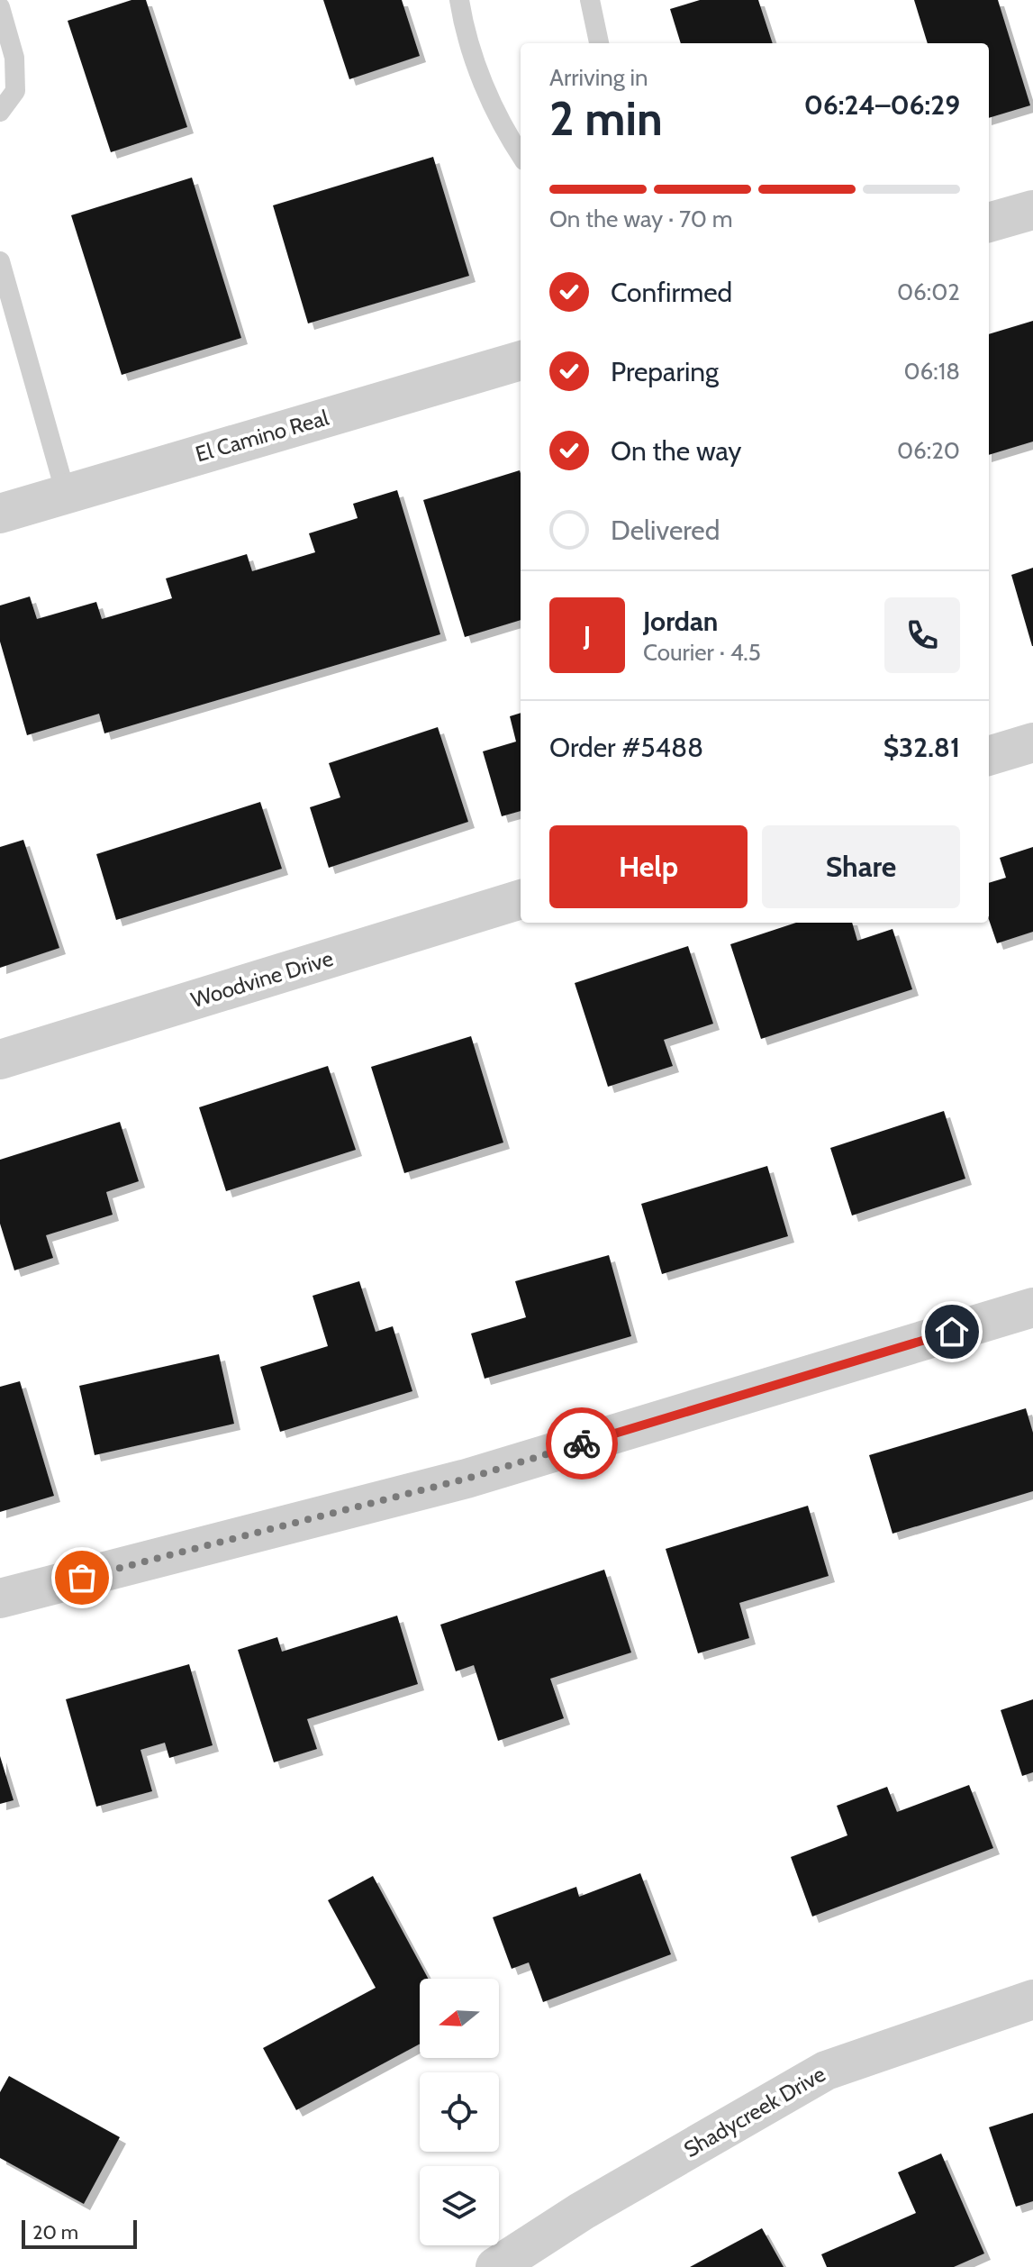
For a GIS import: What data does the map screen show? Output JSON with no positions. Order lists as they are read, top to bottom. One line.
{"streets":{"street":["El Camino Real","Woodvine Drive","Shadycreek Drive"]},"scale_bar":"20 m","north":"left","page":{"heading":["2 min","Arriving in","06:24–06:29"],"panel":["Jordan","Courier · 4.5","Order #5488","$32.81"],"bar":"On the way · 70 m","list":[["Confirmed","06:02"],["Preparing","06:18"],["On the way","06:20"],"Delivered"],"round":"J","buttons":["Help","Share"],"scale":"20 m"}}
